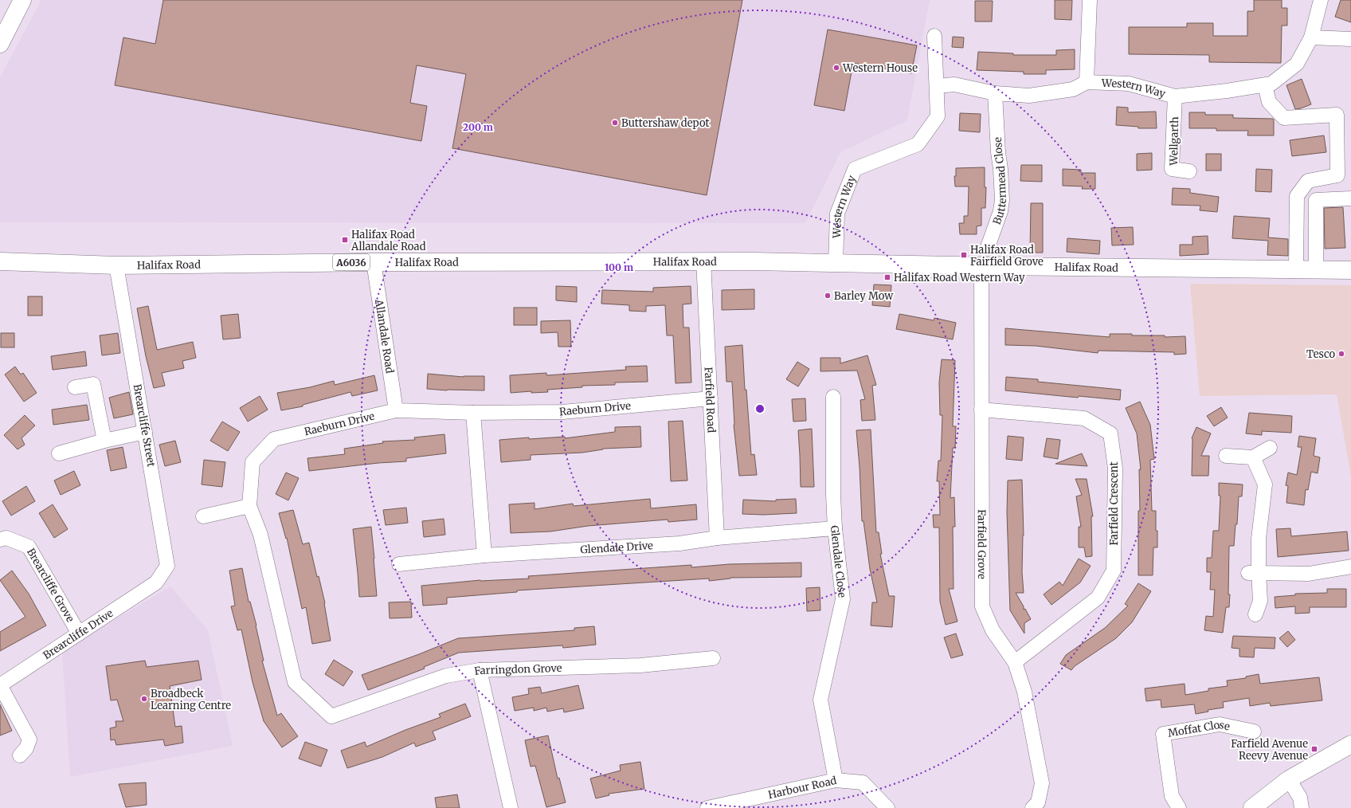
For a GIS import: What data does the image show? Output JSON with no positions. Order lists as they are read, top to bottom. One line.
{"streets":{"main road":["Halifax Road","A6036"],"street":["Western Way","Wellgarth","Buttermead Close","Allandale Road","Farfield Road","Raeburn Drive","Brearcliffe Street","Farfield Crescent","Farfield Grove","Glendale Drive","Glendale Close","Brearcliffe Grove","Brearcliffe Drive","Farringdon Grove","Moffat Close","Harbour Road"]},"crossings":[["Western Way","Wellgarth"],["Western Way","Buttermead Close"],["Western Way","Halifax Road"],["Halifax Road","Allandale Road"],["Halifax Road","Farfield Road"],["Halifax Road","Brearcliffe Street"],["Halifax Road","Farfield Grove"],["Allandale Road","Raeburn Drive"],["Farfield Road","Raeburn Drive"],["Farfield Road","Glendale Drive"],["Raeburn Drive","Farringdon Grove"],["Brearcliffe Street","Brearcliffe Drive"],["Farfield Crescent","Farfield Grove"],["Glendale Drive","Glendale Close"],["Glendale Close","Harbour Road"],["Brearcliffe Grove","Brearcliffe Drive"]],"places":{"other":["Western House","Buttershaw depot","Barley Mow","Tesco","Broadbeck Learning Centre"],"transit":["Halifax Road Allandale Road","Halifax Road Fairfield Grove","Halifax Road Western Way","Farfield Avenue Reevy Avenue"]},"rings":["200 m","100 m"]}
